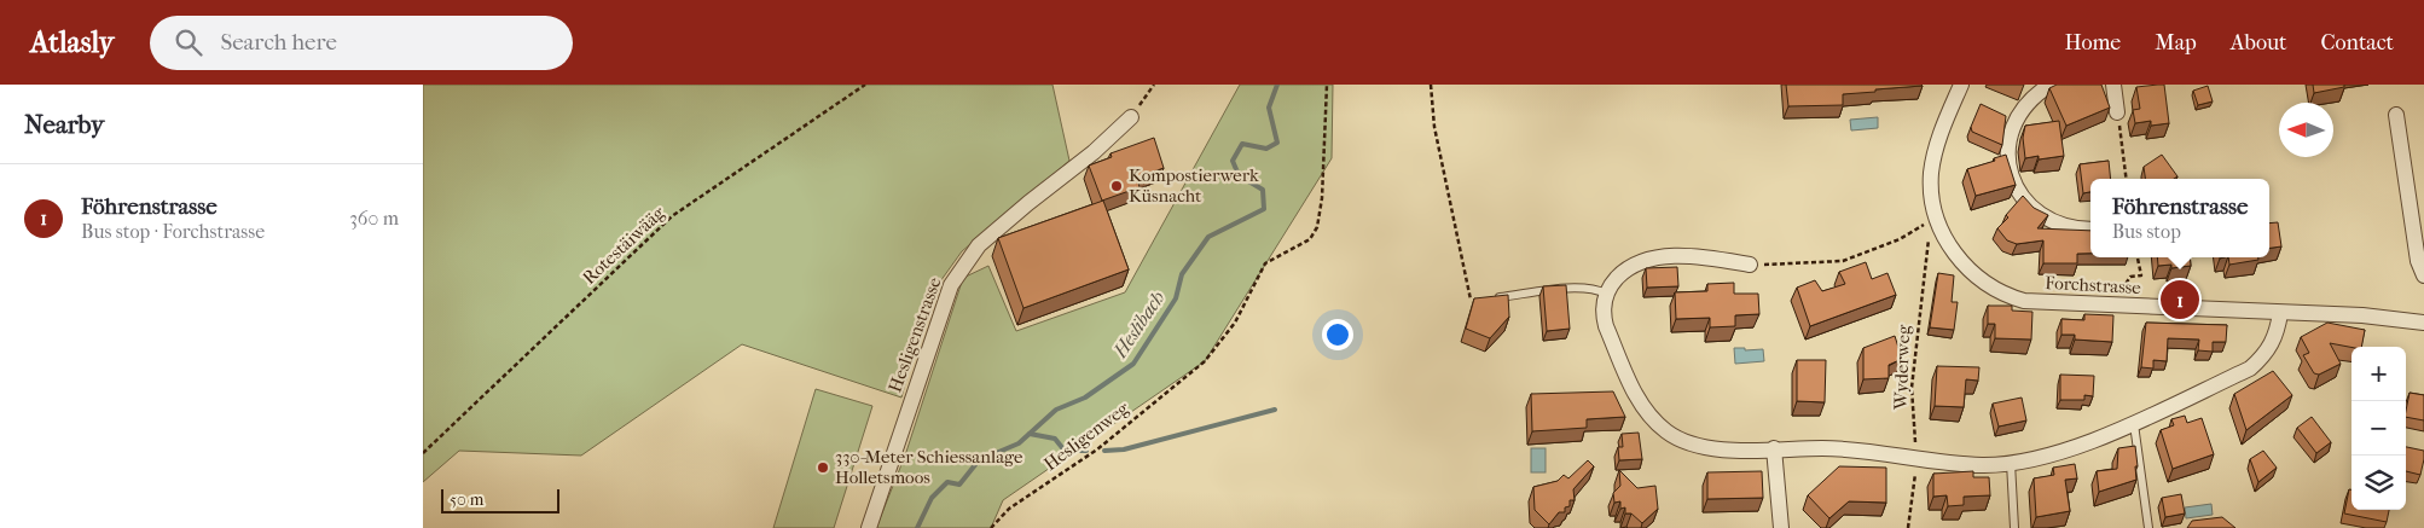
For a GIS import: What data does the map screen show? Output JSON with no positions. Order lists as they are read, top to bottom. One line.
{"streets":{"street":["Forchstrasse","Hesligenstrasse"],"path":["Rotestäiwääg","Wyderweg","Hesligenweg"]},"crossings":[["Forchstrasse","Wyderweg"]],"water":["Heslibach"],"places":["Kompostierwerk Küsnacht","330-Meter Schiessanlage Holletsmoos"],"scale_bar":"50 m","north":"left","page":{"header":"Atlasly","search":"Search here","nav":["Home","Map","About","Contact"],"heading":"Nearby","list":[{"mark":"1","name":"Föhrenstrasse","note":"Bus stop · Forchstrasse","value":"360 m"}],"popup":["Föhrenstrasse","Bus stop"],"pins":"1","map_buttons":["+","−"],"scale":"50 m"}}
